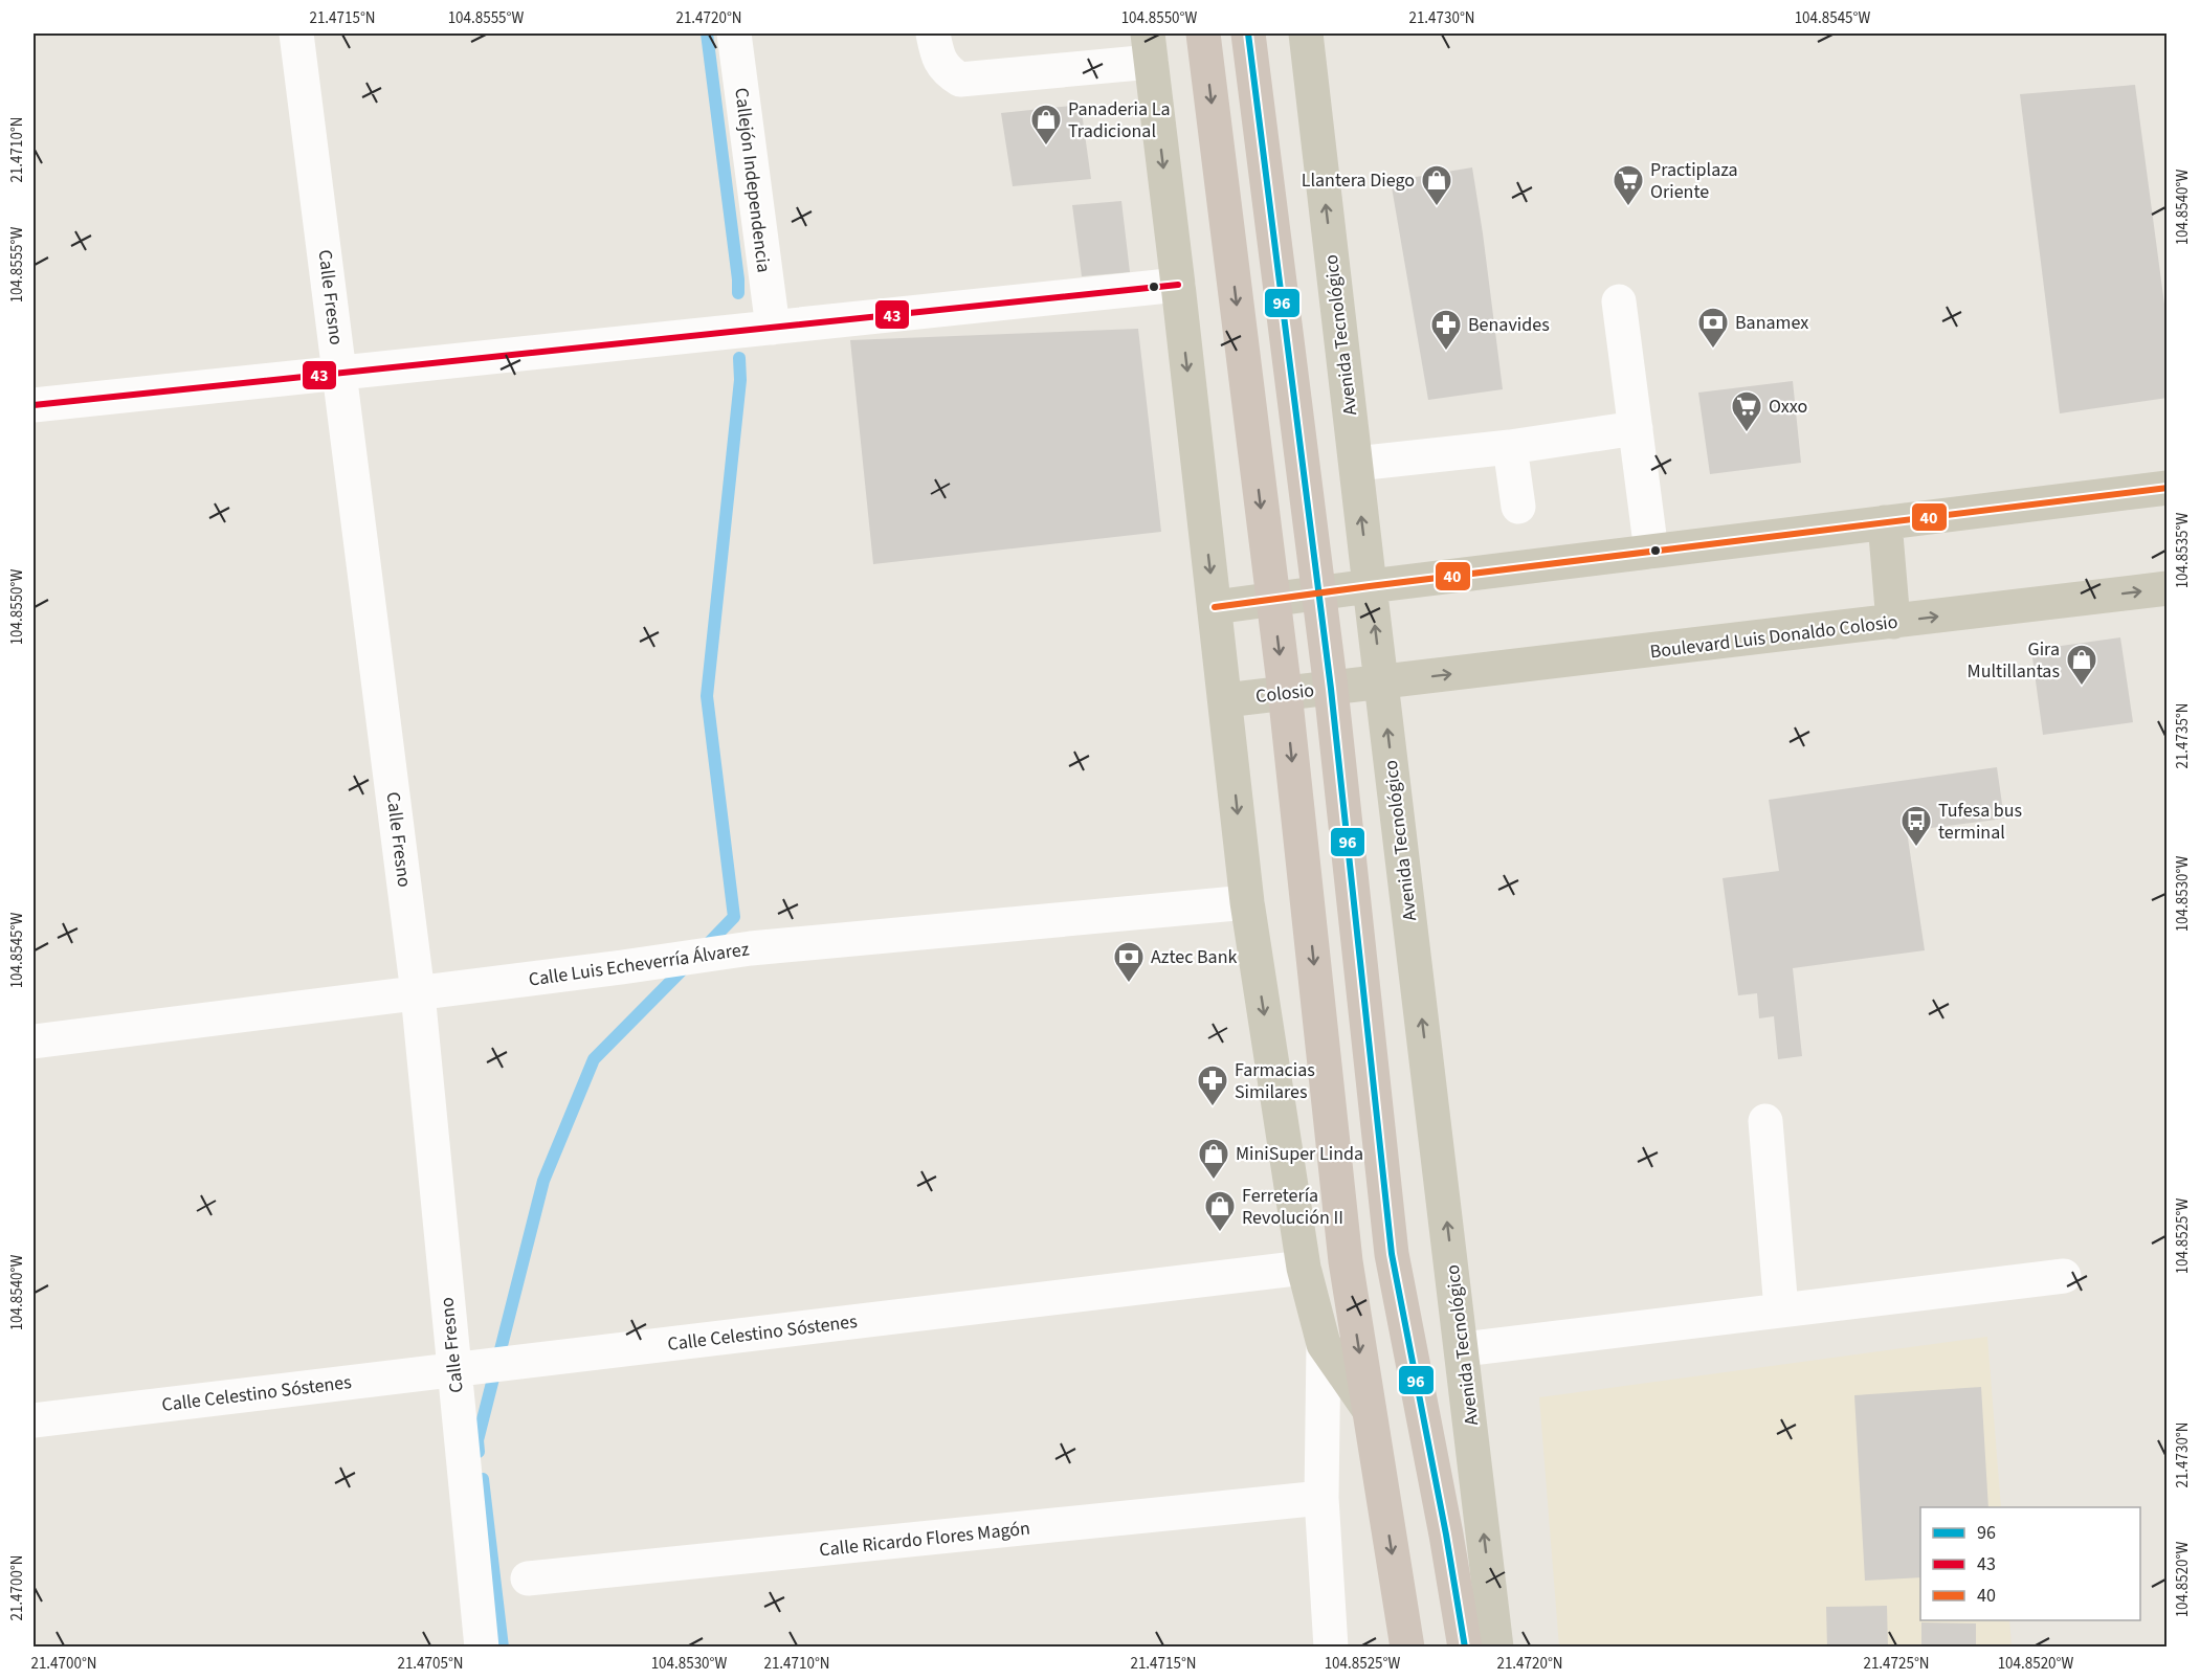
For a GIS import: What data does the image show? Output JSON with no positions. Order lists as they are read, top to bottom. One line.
{"streets":{"main road":["Avenida Tecnológico","Boulevard Luis Donaldo Colosio","Colosio"],"street":["Callejón Independencia","Calle Fresno","Calle Luis Echeverría Álvarez","Calle Celestino Sóstenes","Calle Ricardo Flores Magón"]},"crossings":[["Calle Fresno","Calle Luis Echeverría Álvarez"],["Calle Fresno","Calle Celestino Sóstenes"],["Avenida Tecnológico","Boulevard Luis Donaldo Colosio"],["Avenida Tecnológico","Colosio"],["Boulevard Luis Donaldo Colosio","Colosio"]],"places":{"shop":["Panaderia La Tradicional","Llantera Diego","Gira Multillantas","MiniSuper Linda","Ferretería Revolución II"],"supermarket":["Practiplaza Oriente","Oxxo"],"bank":["Banamex","Aztec Bank"],"pharmacy":["Benavides","Farmacias Similares"],"bus stop":["Tufesa bus terminal"]},"lines":["transit line 96","transit line 43","transit line 40"],"legend":["96","43","40"],"coordinates":["21.4715°N","104.8555°W","21.4720°N","104.8550°W","21.4730°N","104.8545°W","21.4710°N","104.8540°W","104.8535°W","21.4735°N","104.8530°W","104.8525°W","104.8520°W","21.4700°N","21.4705°N","21.4725°N"]}
